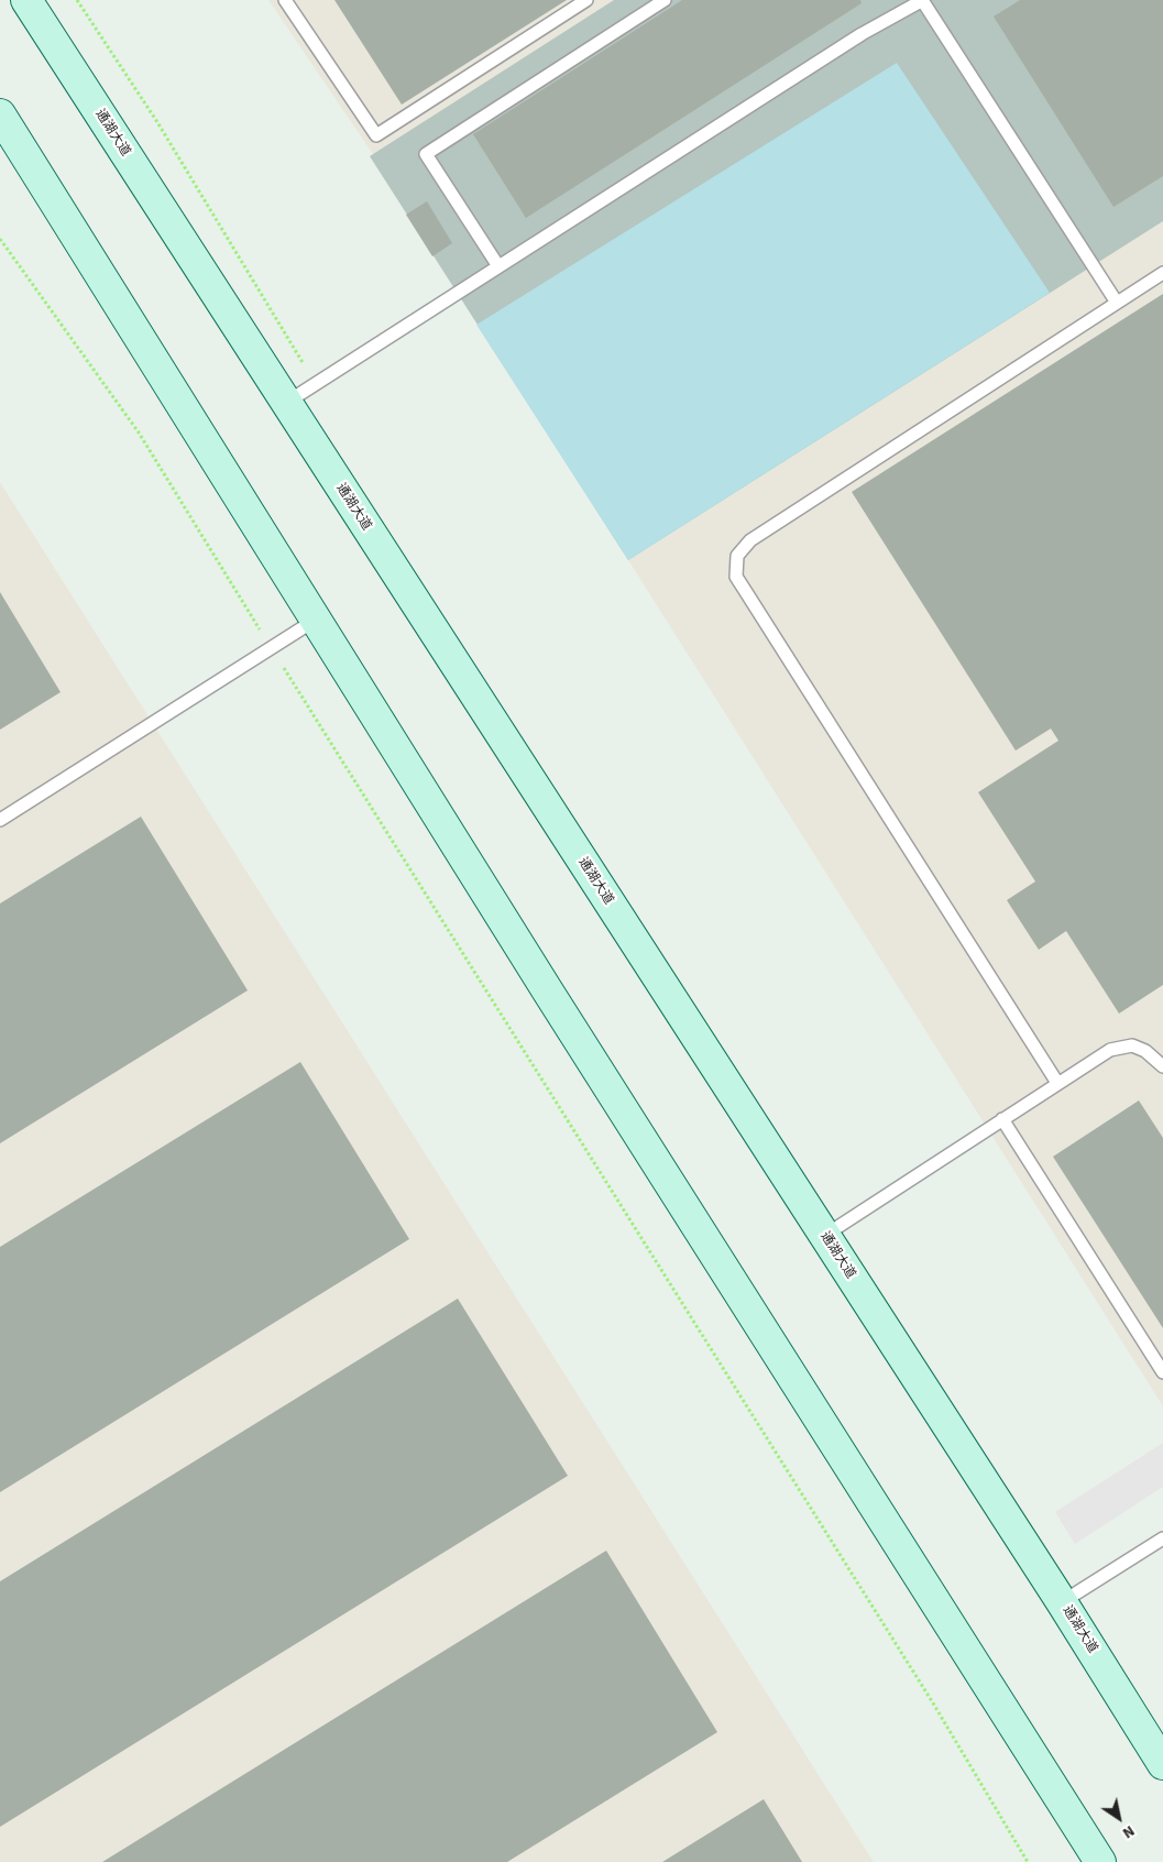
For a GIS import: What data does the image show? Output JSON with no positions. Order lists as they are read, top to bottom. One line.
{"streets":{"main road":["通湖大道"]},"north":"bottom right"}
